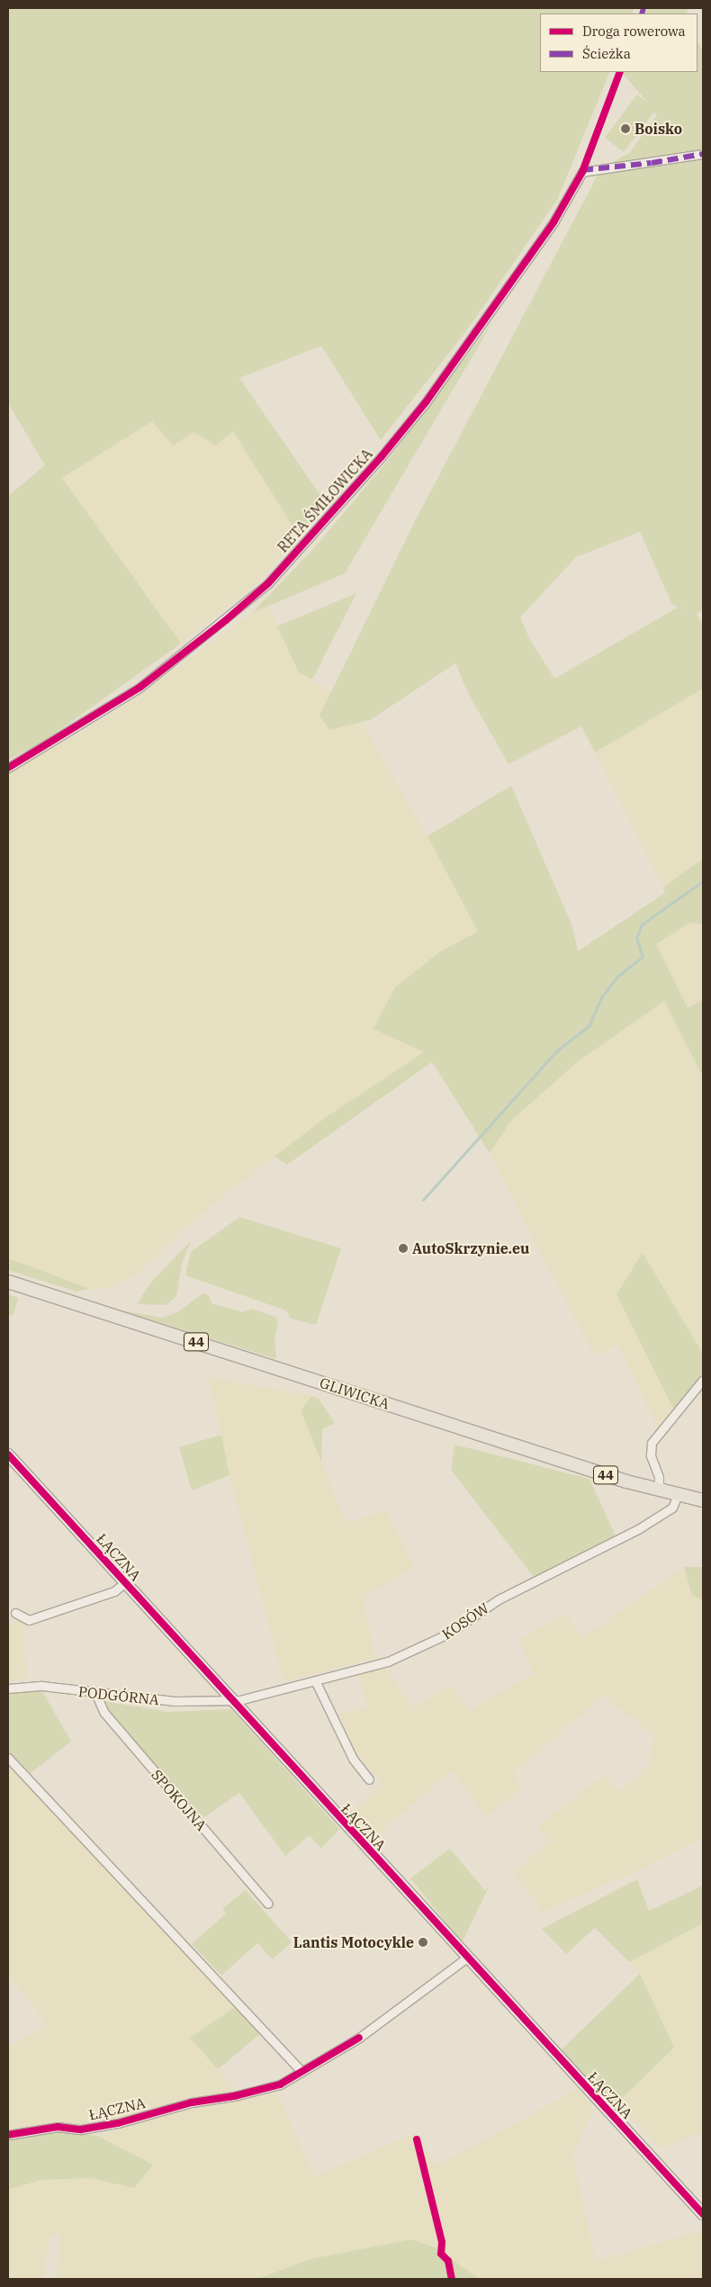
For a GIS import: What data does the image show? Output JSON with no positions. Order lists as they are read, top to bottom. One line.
{"streets":{"main road":["44","GLIWICKA"],"street":["RETA ŚMIŁOWICKA","ŁĄCZNA","KOSÓW","PODGÓRNA","SPOKOJNA"]},"crossings":[["GLIWICKA","KOSÓW"],["ŁĄCZNA","KOSÓW"],["ŁĄCZNA","PODGÓRNA"],["KOSÓW","PODGÓRNA"],["PODGÓRNA","SPOKOJNA"]],"places":["Boisko","AutoSkrzynie.eu","Lantis Motocykle"],"legend":["Droga rowerowa","Ścieżka"]}
